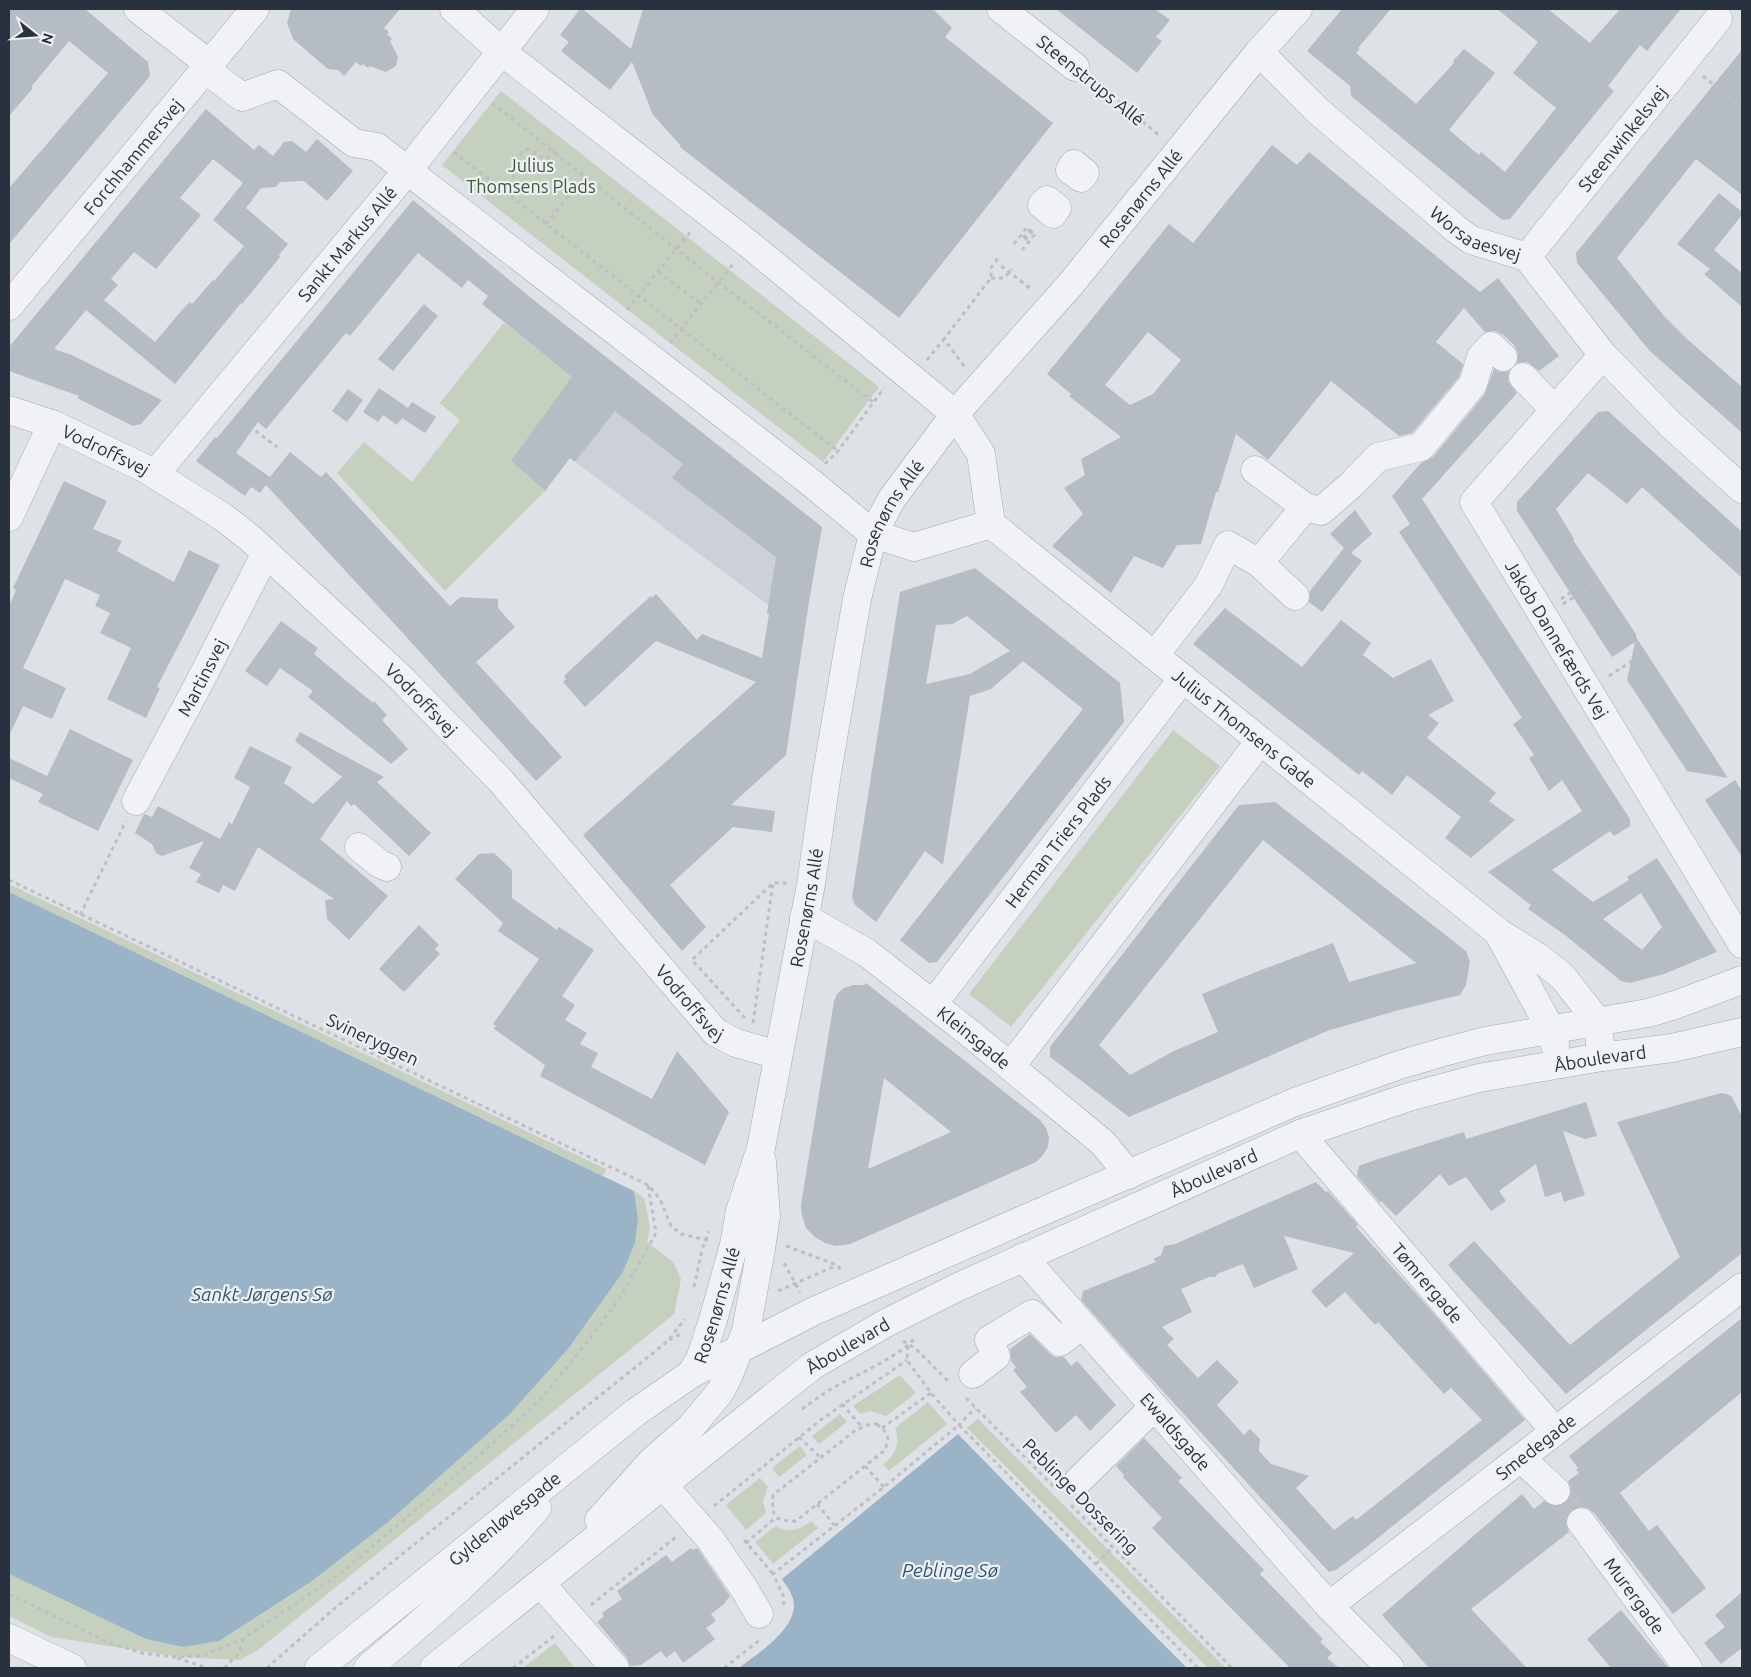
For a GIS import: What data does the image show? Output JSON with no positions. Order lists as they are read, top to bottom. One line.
{"streets":{"street":["Steenstrups Allé","Steenwinkelsvej","Forchhammersvej","Rosenørns Allé","Worsaaesvej","Sankt Markus Allé","Vodroffsvej","Jakob Dannefærds Vej","Martinsvej","Julius Thomsens Gade","Herman Triers Plads","Kleinsgade","Åboulevard","Tømrergade","Ewaldsgade","Smedegade","Gyldenløvesgade","Murergade"],"path":["Svineryggen","Peblinge Dossering"]},"crossings":[["Steenstrups Allé","Rosenørns Allé"],["Steenwinkelsvej","Worsaaesvej"],["Rosenørns Allé","Worsaaesvej"],["Rosenørns Allé","Vodroffsvej"],["Rosenørns Allé","Kleinsgade"],["Rosenørns Allé","Åboulevard"],["Rosenørns Allé","Gyldenløvesgade"],["Worsaaesvej","Jakob Dannefærds Vej"],["Sankt Markus Allé","Vodroffsvej"],["Vodroffsvej","Martinsvej"],["Julius Thomsens Gade","Herman Triers Plads"],["Julius Thomsens Gade","Åboulevard"],["Herman Triers Plads","Kleinsgade"],["Kleinsgade","Åboulevard"],["Åboulevard","Tømrergade"],["Åboulevard","Ewaldsgade"],["Åboulevard","Gyldenløvesgade"],["Tømrergade","Smedegade"],["Ewaldsgade","Smedegade"]],"water":["Sankt Jørgens Sø","Peblinge Sø"],"parks":["Julius Thomsens Plads"],"north":"right"}
